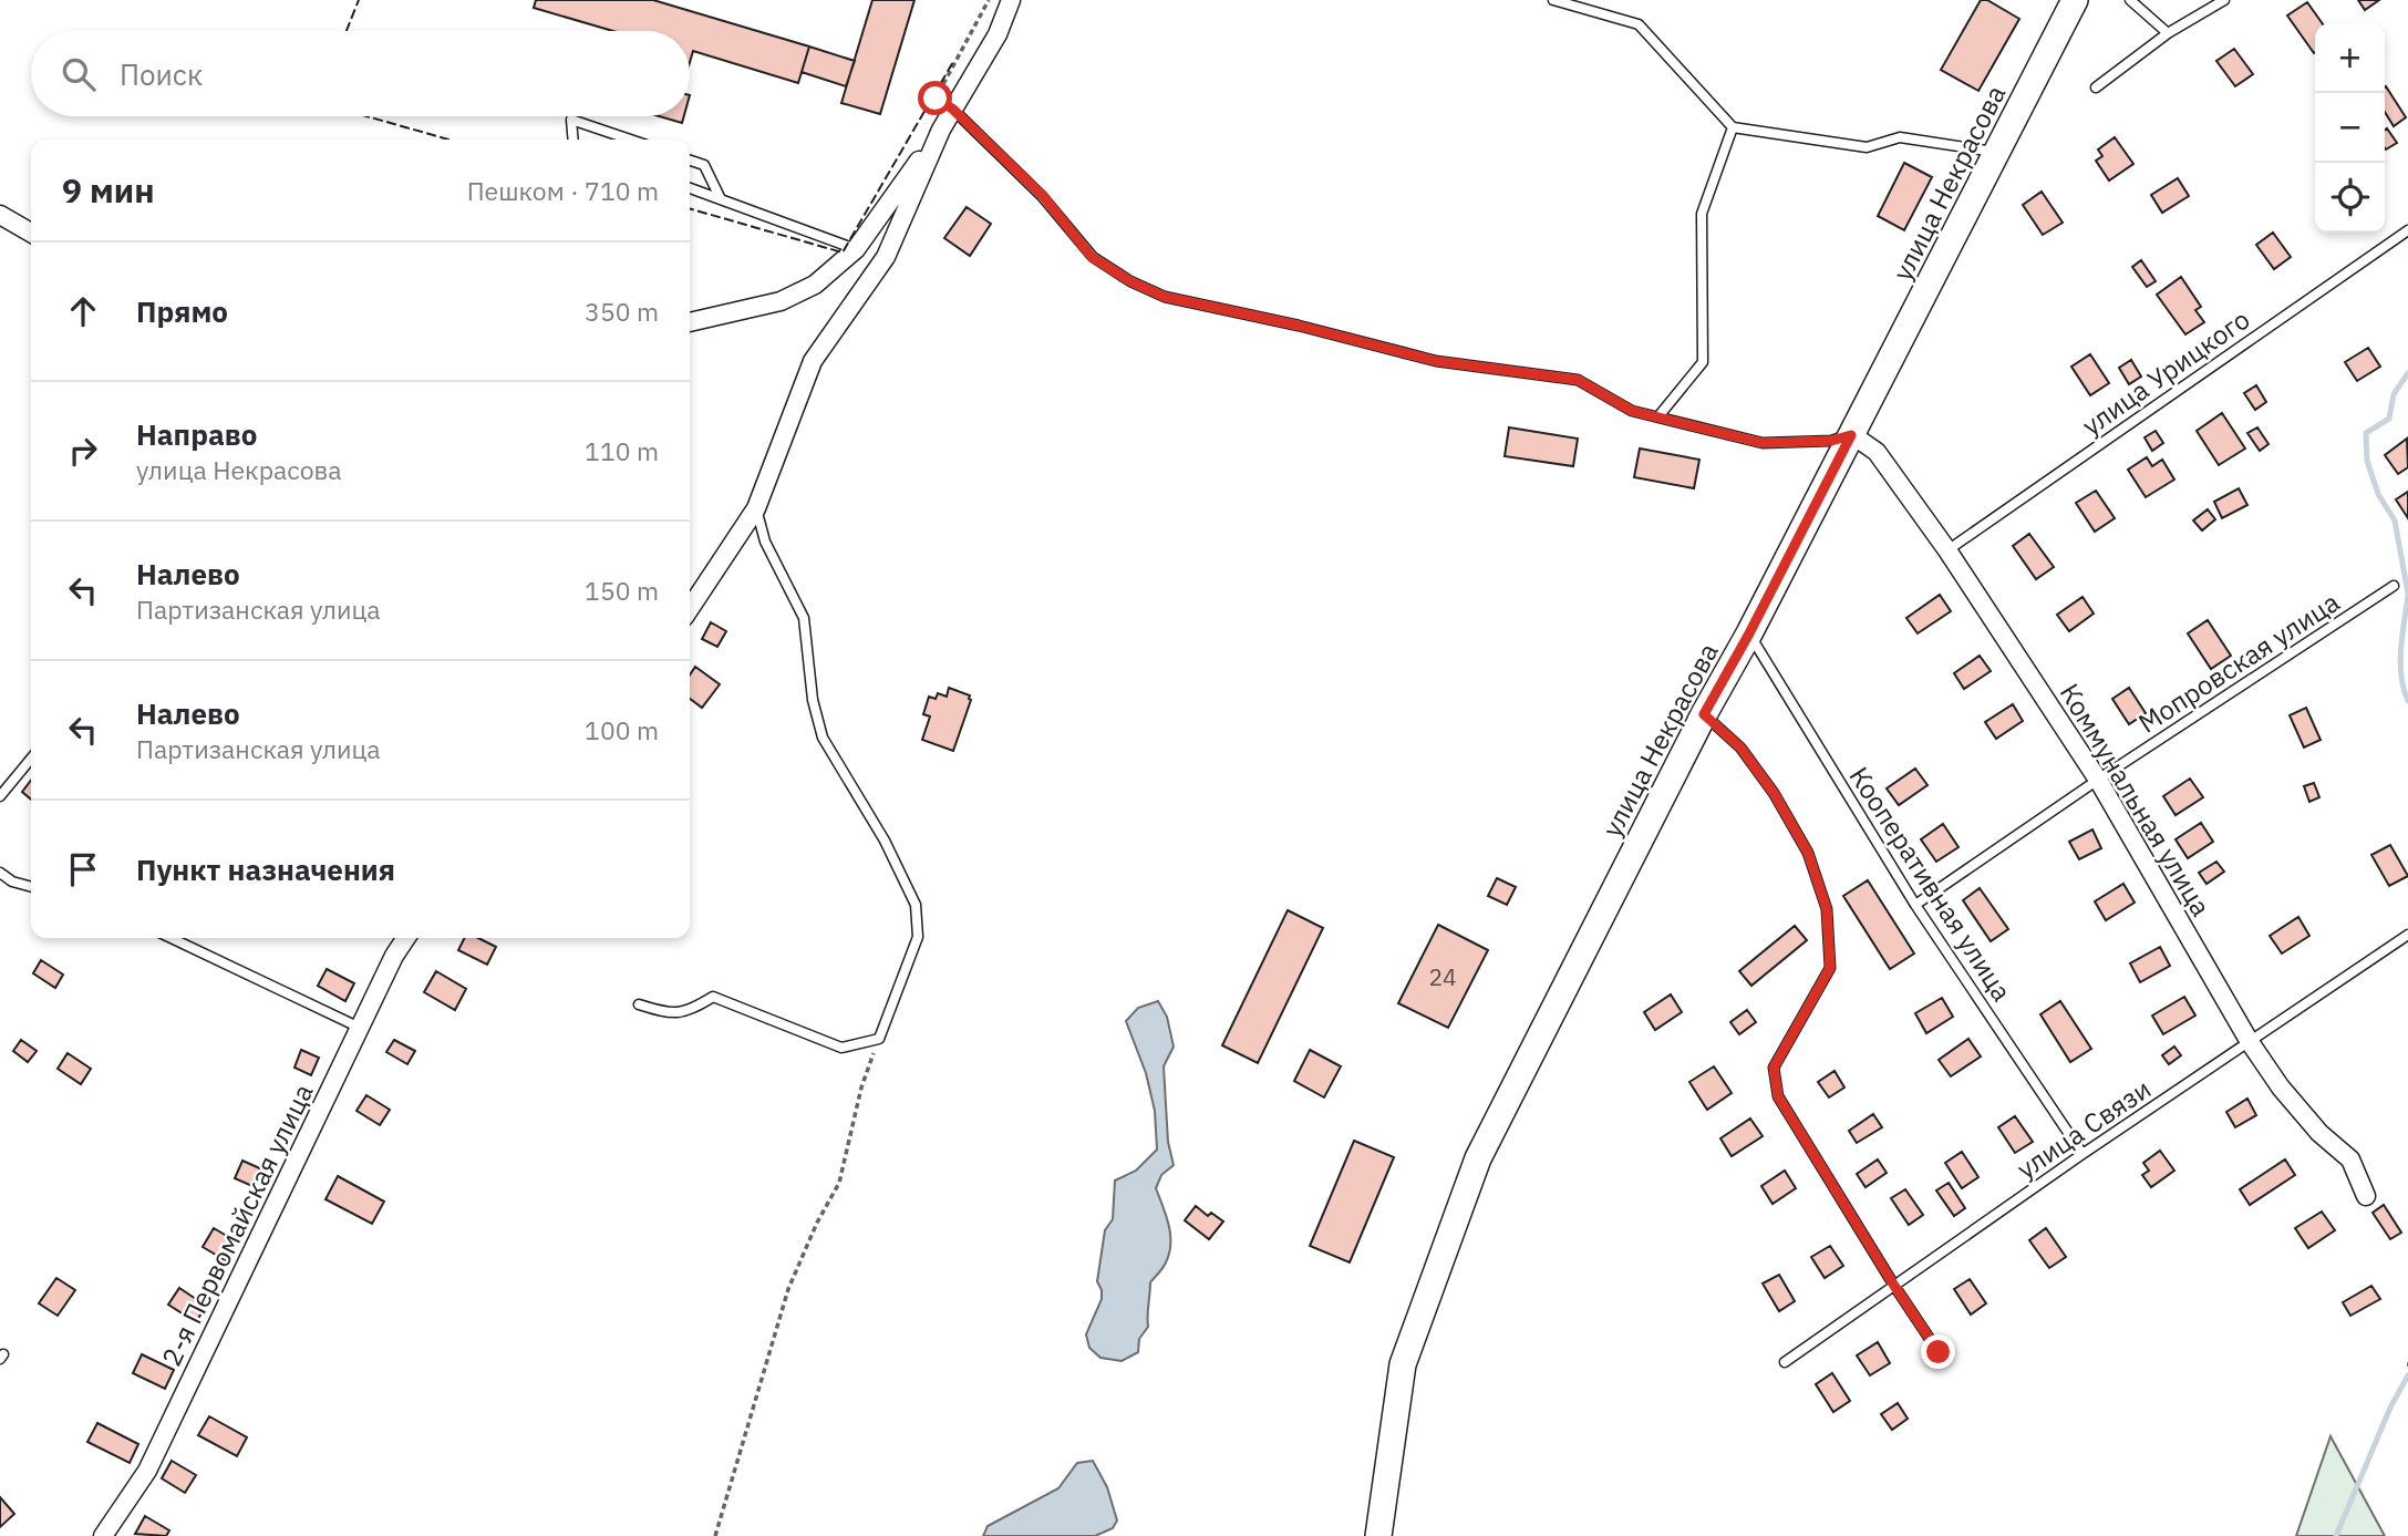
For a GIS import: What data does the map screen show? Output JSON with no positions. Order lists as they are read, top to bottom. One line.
{"streets":{"main road":["улица Некрасова"],"street":["Коммунальная улица","2-я Первомайская улица"],"lane":["улица Урицкого","Мопровская улица","Кооперативная улица","улица Связи"]},"crossings":[["улица Некрасова","Коммунальная улица"],["улица Некрасова","Кооперативная улица"],["улица Урицкого","Коммунальная улица"],["Мопровская улица","Коммунальная улица"],["Мопровская улица","Кооперативная улица"],["Коммунальная улица","улица Связи"],["Кооперативная улица","улица Связи"]],"house_numbers":["24"],"page":{"map_buttons":["+","−"],"search":"Поиск","heading":["9 мин","Пешком · 710 m"],"list":[["Прямо","350 m"],["Направо","улица Некрасова","110 m"],["Налево","Партизанская улица","150 m"],["Налево","Партизанская улица","100 m"],"Пункт назначения"]}}
